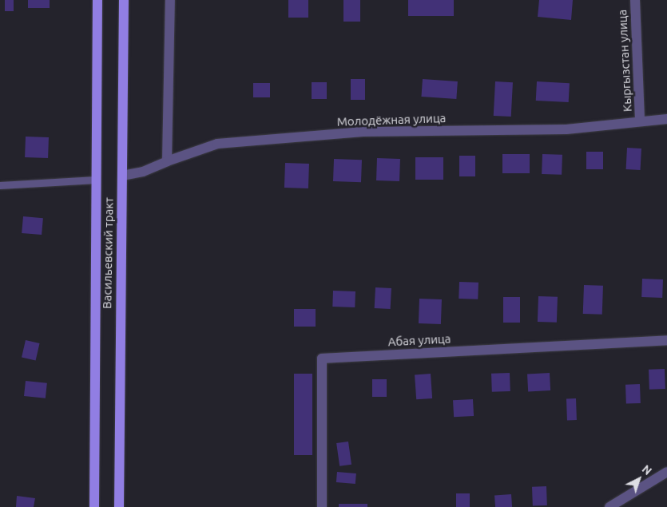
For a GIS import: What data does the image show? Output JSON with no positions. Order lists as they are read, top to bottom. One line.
{"streets":{"main road":["Васильевский тракт"],"street":["Кыргызстан улица","Молодёжная улица","Абая улица"]},"crossings":[["Кыргызстан улица","Молодёжная улица"],["Молодёжная улица","Васильевский тракт"]],"north":"top right"}
